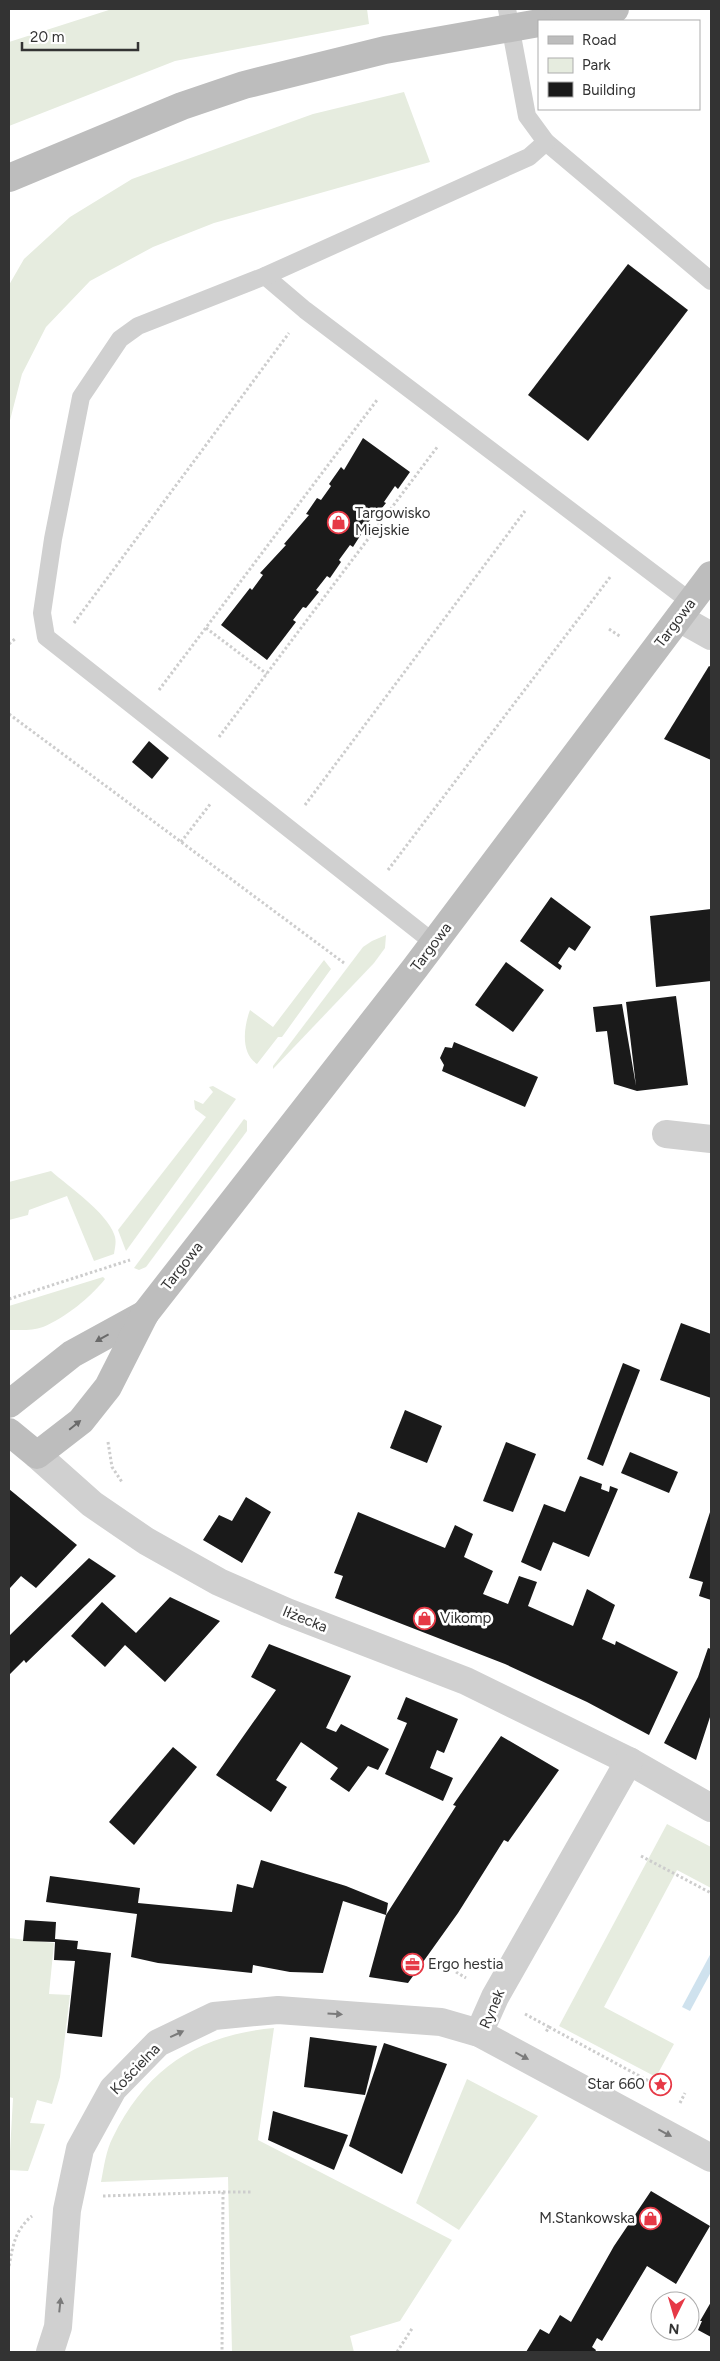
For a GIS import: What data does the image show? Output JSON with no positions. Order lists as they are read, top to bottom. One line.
{"streets":{"street":["Targowa","Iłżecka","Rynek","Kościelna"]},"crossings":[["Targowa","Iłżecka"],["Iłżecka","Rynek"],["Rynek","Kościelna"]],"one_way":["Rynek","Kościelna"],"places":{"shop":["Targowisko Miejskie","Vikomp","M.Stankowska"],"office":["Ergo hestia"],"place":["Star 660"]},"legend":["Road","Park","Building"],"scale_bar":"20 m","north":"bottom"}
